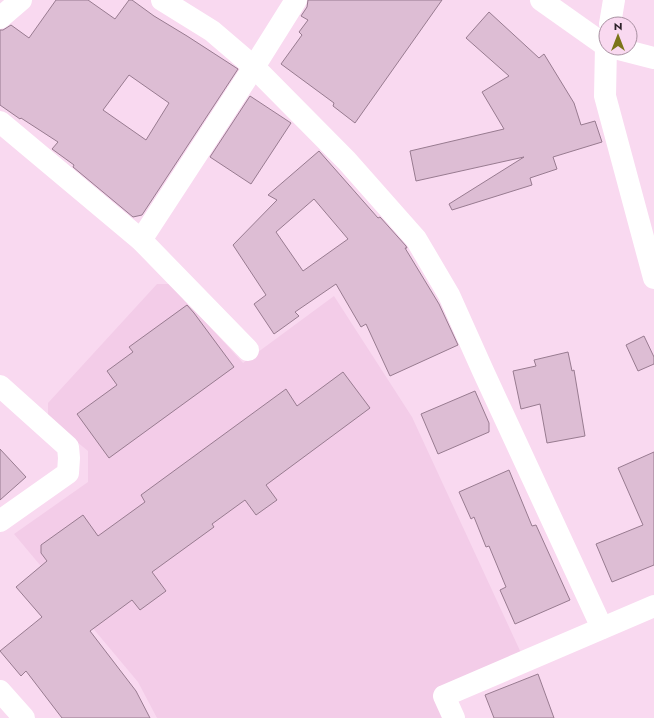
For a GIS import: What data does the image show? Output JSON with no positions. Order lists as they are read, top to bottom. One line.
{"north":"top"}
